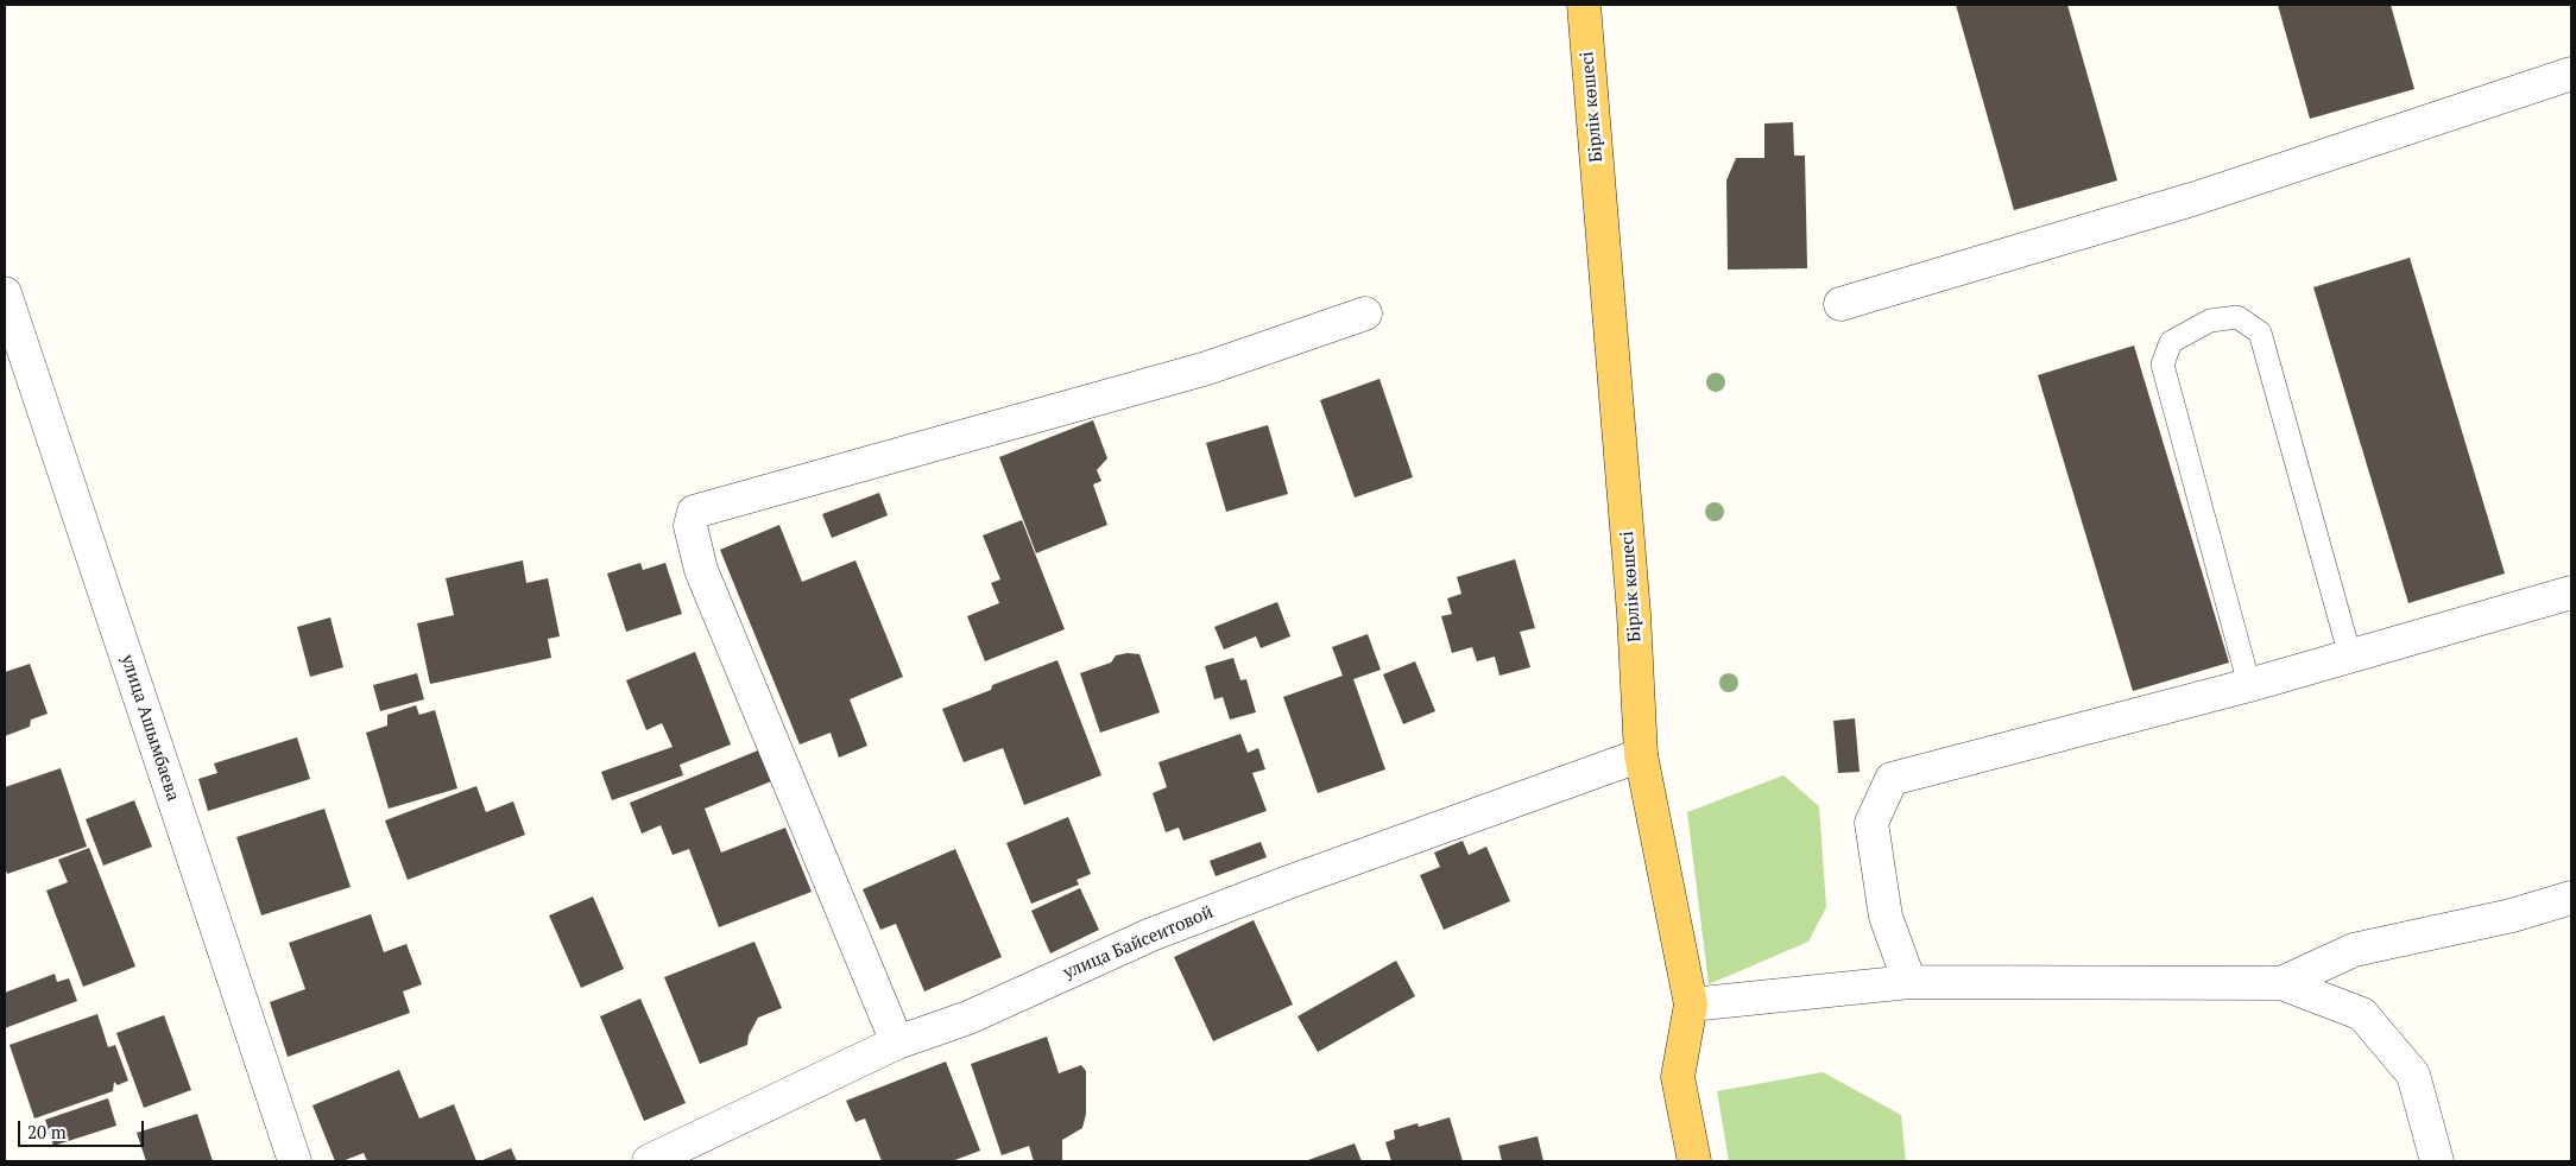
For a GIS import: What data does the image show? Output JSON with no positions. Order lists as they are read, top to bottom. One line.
{"streets":{"main road":["Бірлік көшесі"],"street":["улица Ашымбаева","улица Байсеитовой"]},"crossings":[["Бірлік көшесі","улица Байсеитовой"]],"scale_bar":"20 m"}
